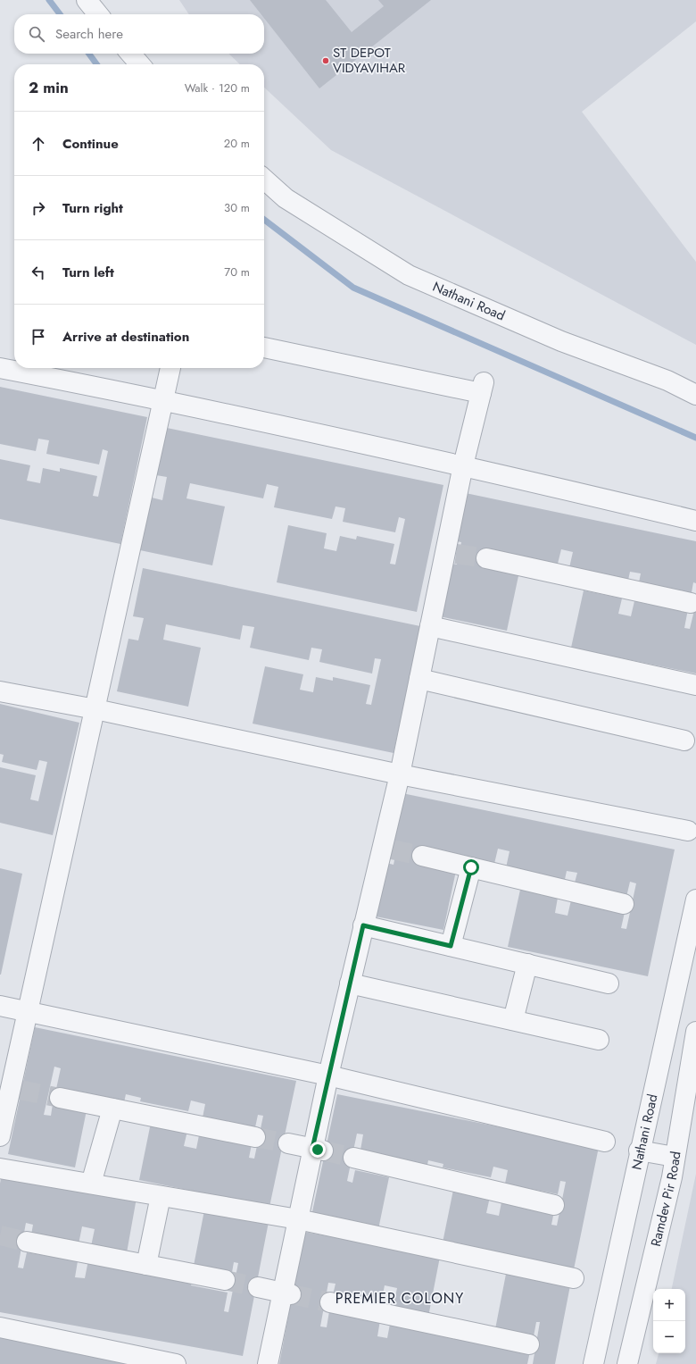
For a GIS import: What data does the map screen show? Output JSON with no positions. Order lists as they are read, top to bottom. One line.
{"streets":{"street":["Nathani Road","Ramdev Pir Road"]},"districts":["PREMIER COLONY"],"places":["ST DEPOT VIDYAVIHAR"],"page":{"search":"Search here","heading":["2 min","Walk · 120 m"],"list":[["Continue","20 m"],["Turn right","30 m"],["Turn left","70 m"],"Arrive at destination"],"map_buttons":["+","−"]}}
